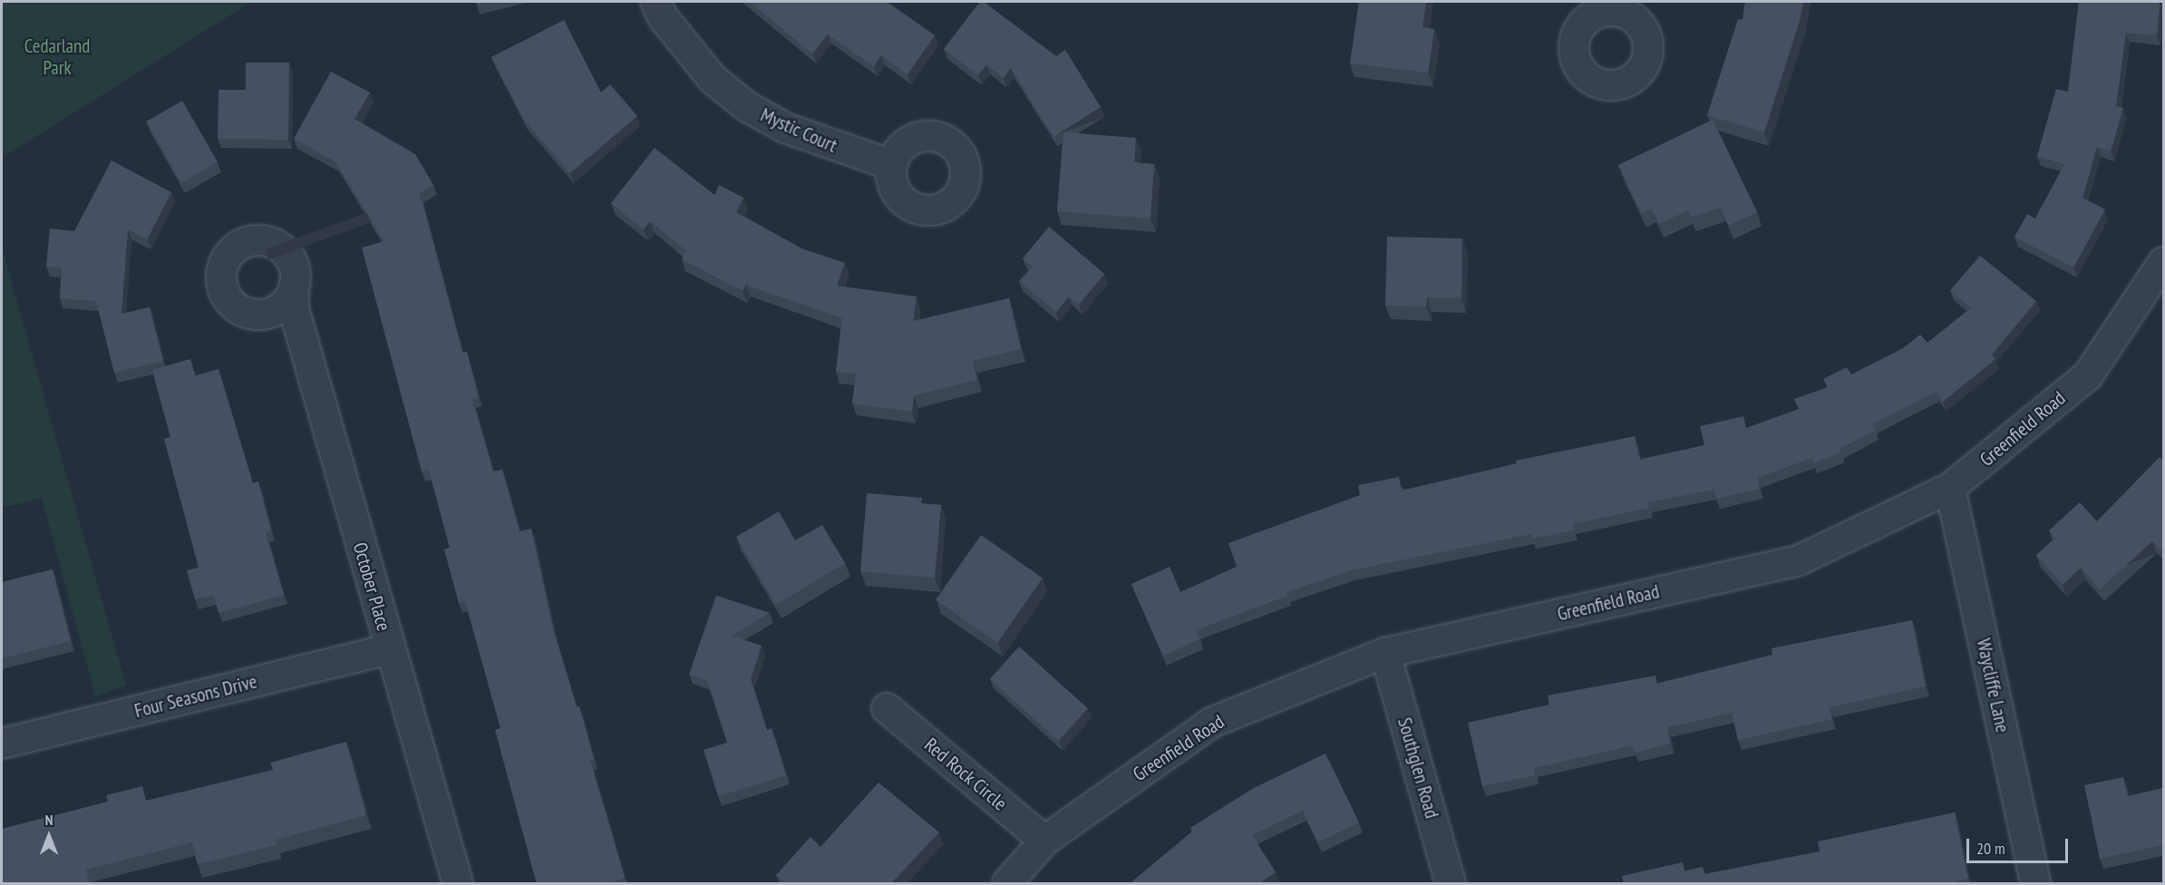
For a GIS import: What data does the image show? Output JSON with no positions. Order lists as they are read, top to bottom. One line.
{"streets":{"street":["Mystic Court","Greenfield Road","October Place","Waycliffe Lane","Four Seasons Drive","Southglen Road","Red Rock Circle"]},"crossings":[["Greenfield Road","Waycliffe Lane"],["Greenfield Road","Southglen Road"],["Greenfield Road","Red Rock Circle"],["October Place","Four Seasons Drive"]],"parks":["Cedarland Park"],"scale_bar":"20 m","north":"top"}
